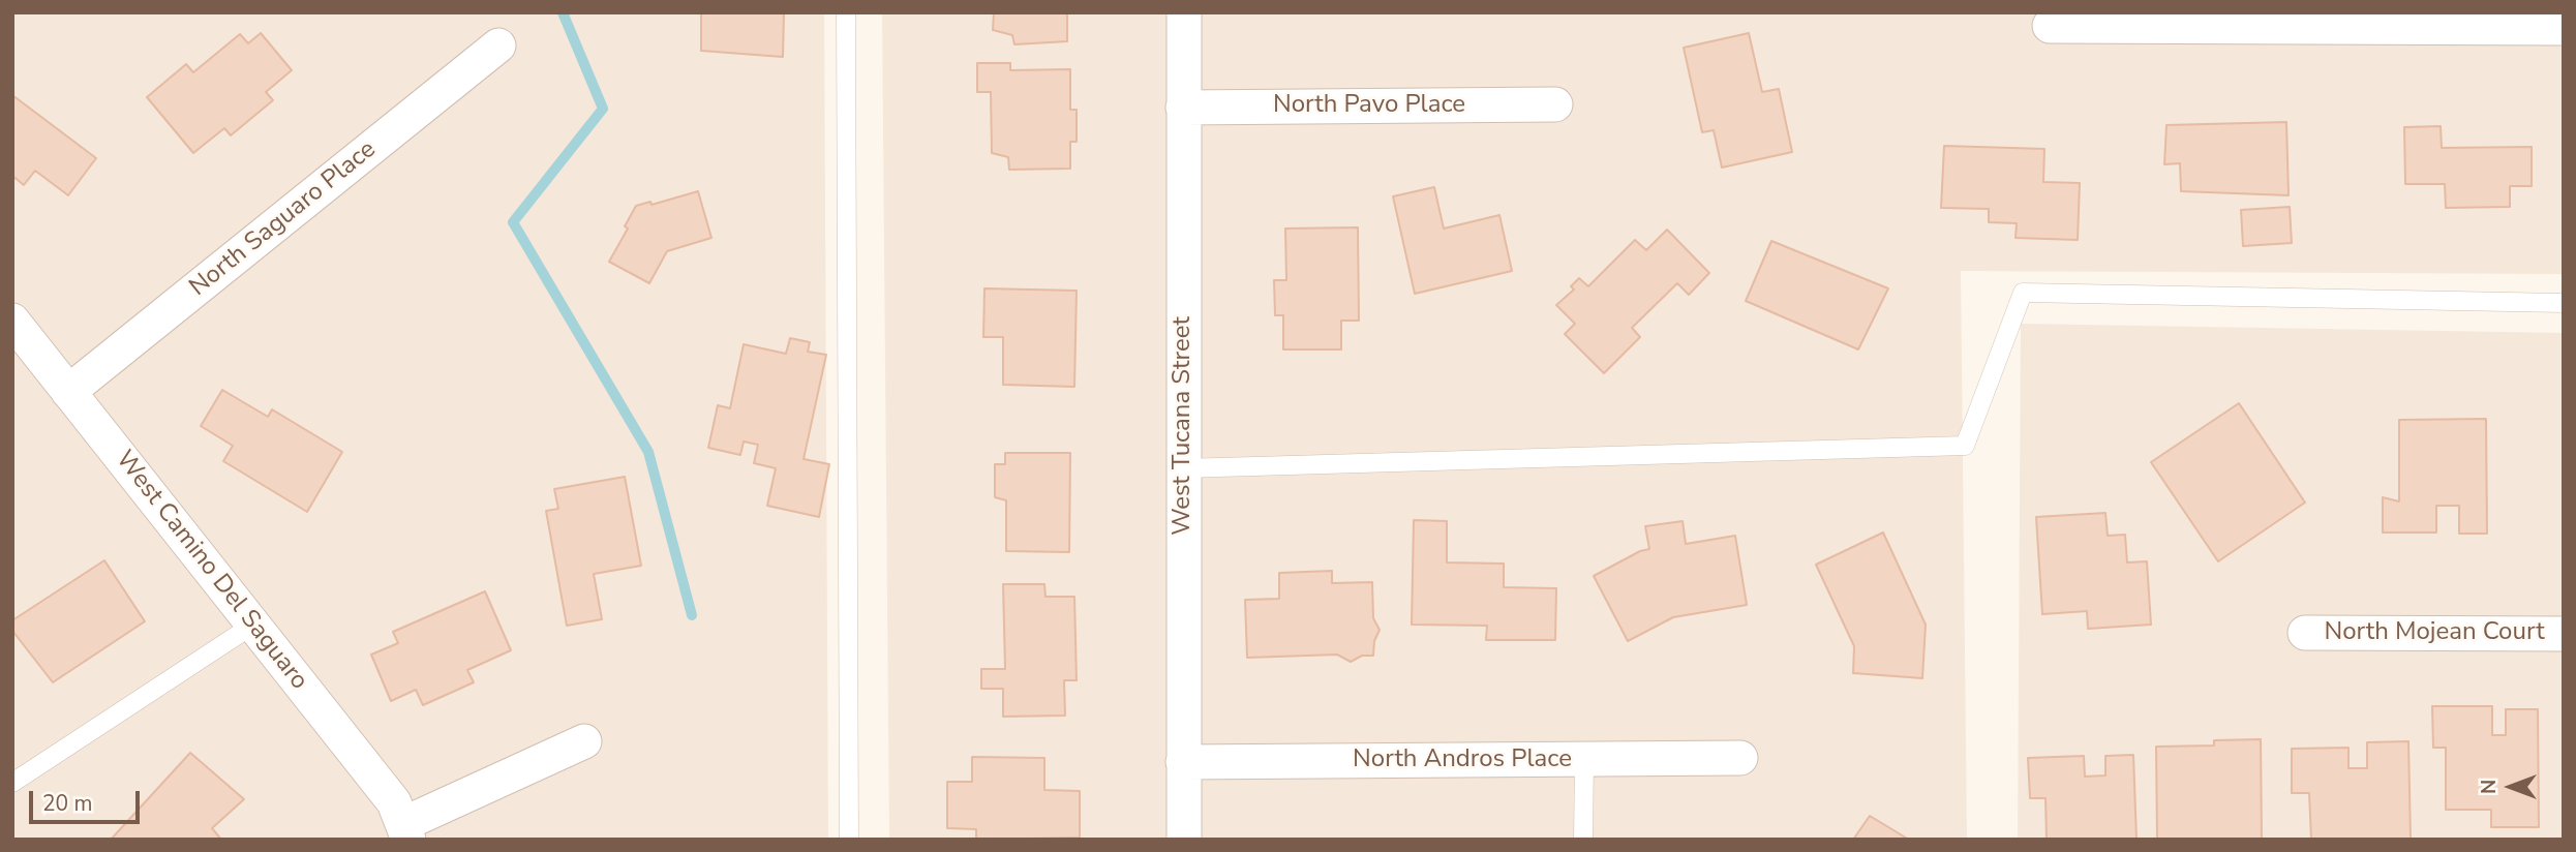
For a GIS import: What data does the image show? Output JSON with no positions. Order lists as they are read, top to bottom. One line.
{"streets":{"street":["North Pavo Place","North Saguaro Place","West Tucana Street","West Camino Del Saguaro","North Mojean Court","North Andros Place"]},"crossings":[["North Pavo Place","West Tucana Street"],["North Saguaro Place","West Camino Del Saguaro"],["West Tucana Street","North Andros Place"]],"scale_bar":"20 m","north":"left"}
